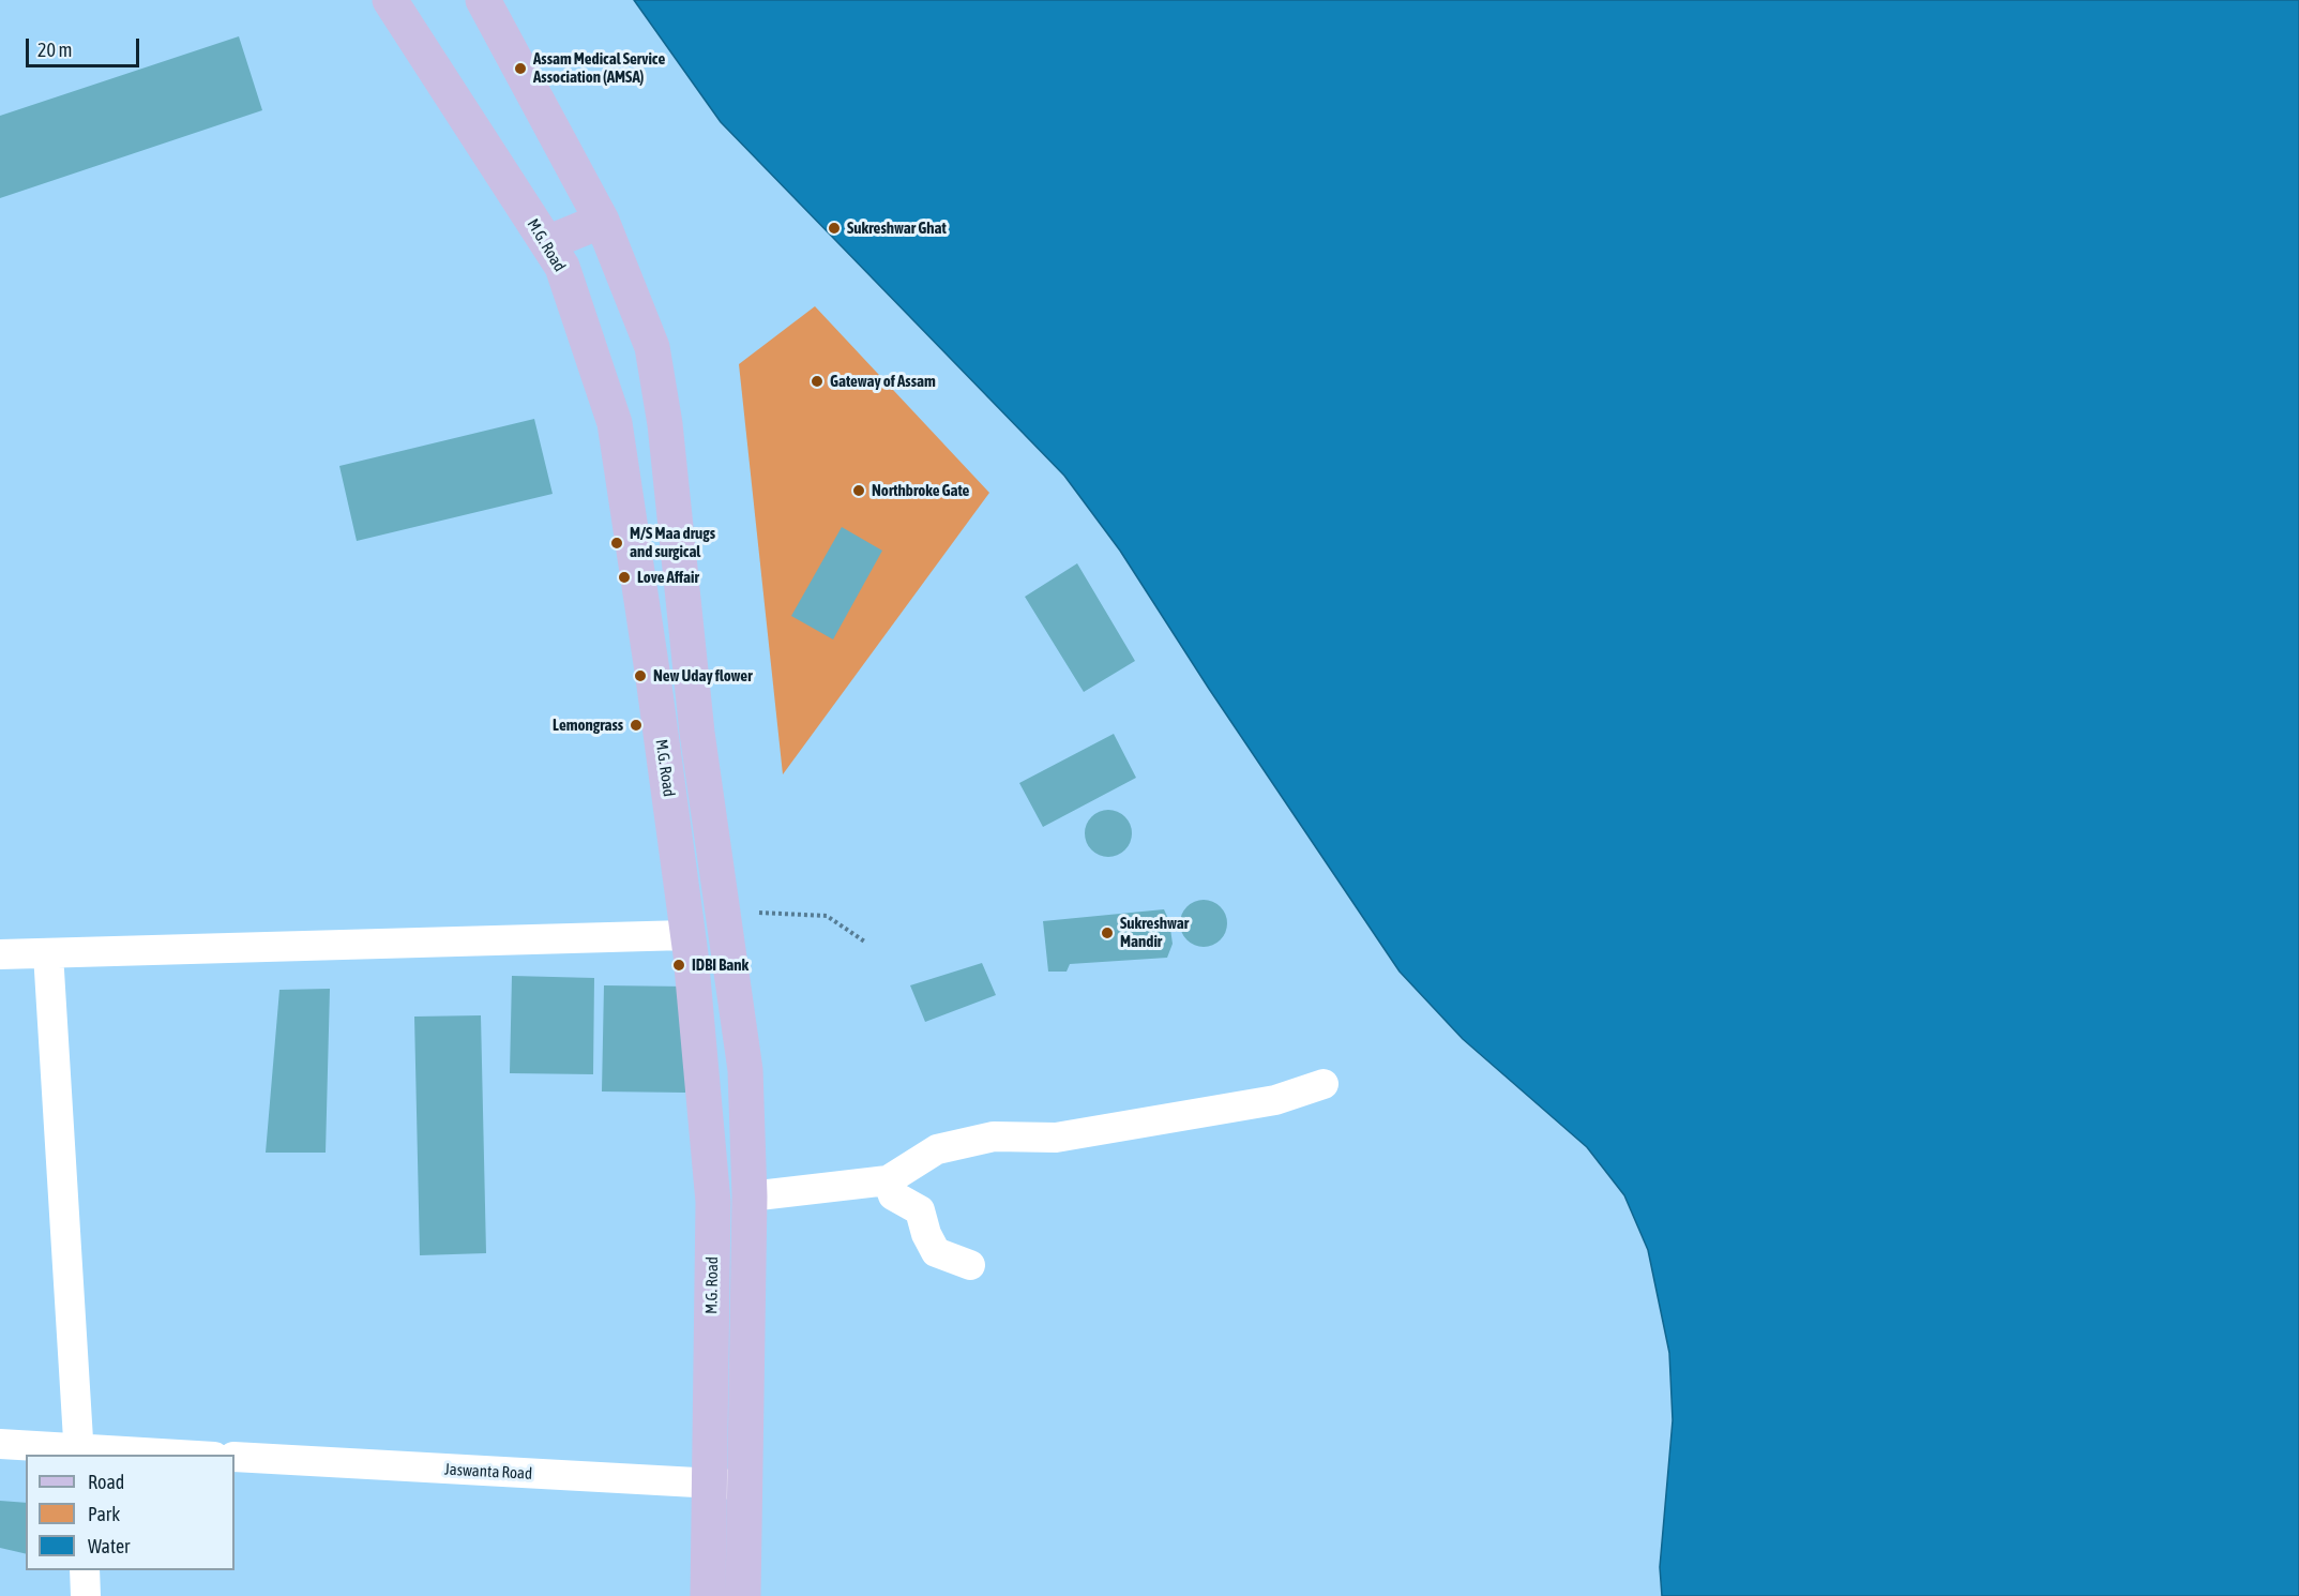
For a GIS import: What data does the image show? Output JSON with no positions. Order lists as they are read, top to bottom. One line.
{"streets":{"main road":["M.G. Road"],"street":["Jaswanta Road"]},"crossings":[["M.G. Road","Jaswanta Road"]],"places":["Assam Medical Service Association (AMSA)","Sukreshwar Ghat","Gateway of Assam","Northbroke Gate","M/S Maa drugs and surgical","Love Affair","New Uday flower","Lemongrass","Sukreshwar Mandir","IDBI Bank"],"legend":["Road","Park","Water"],"scale_bar":"20 m"}
